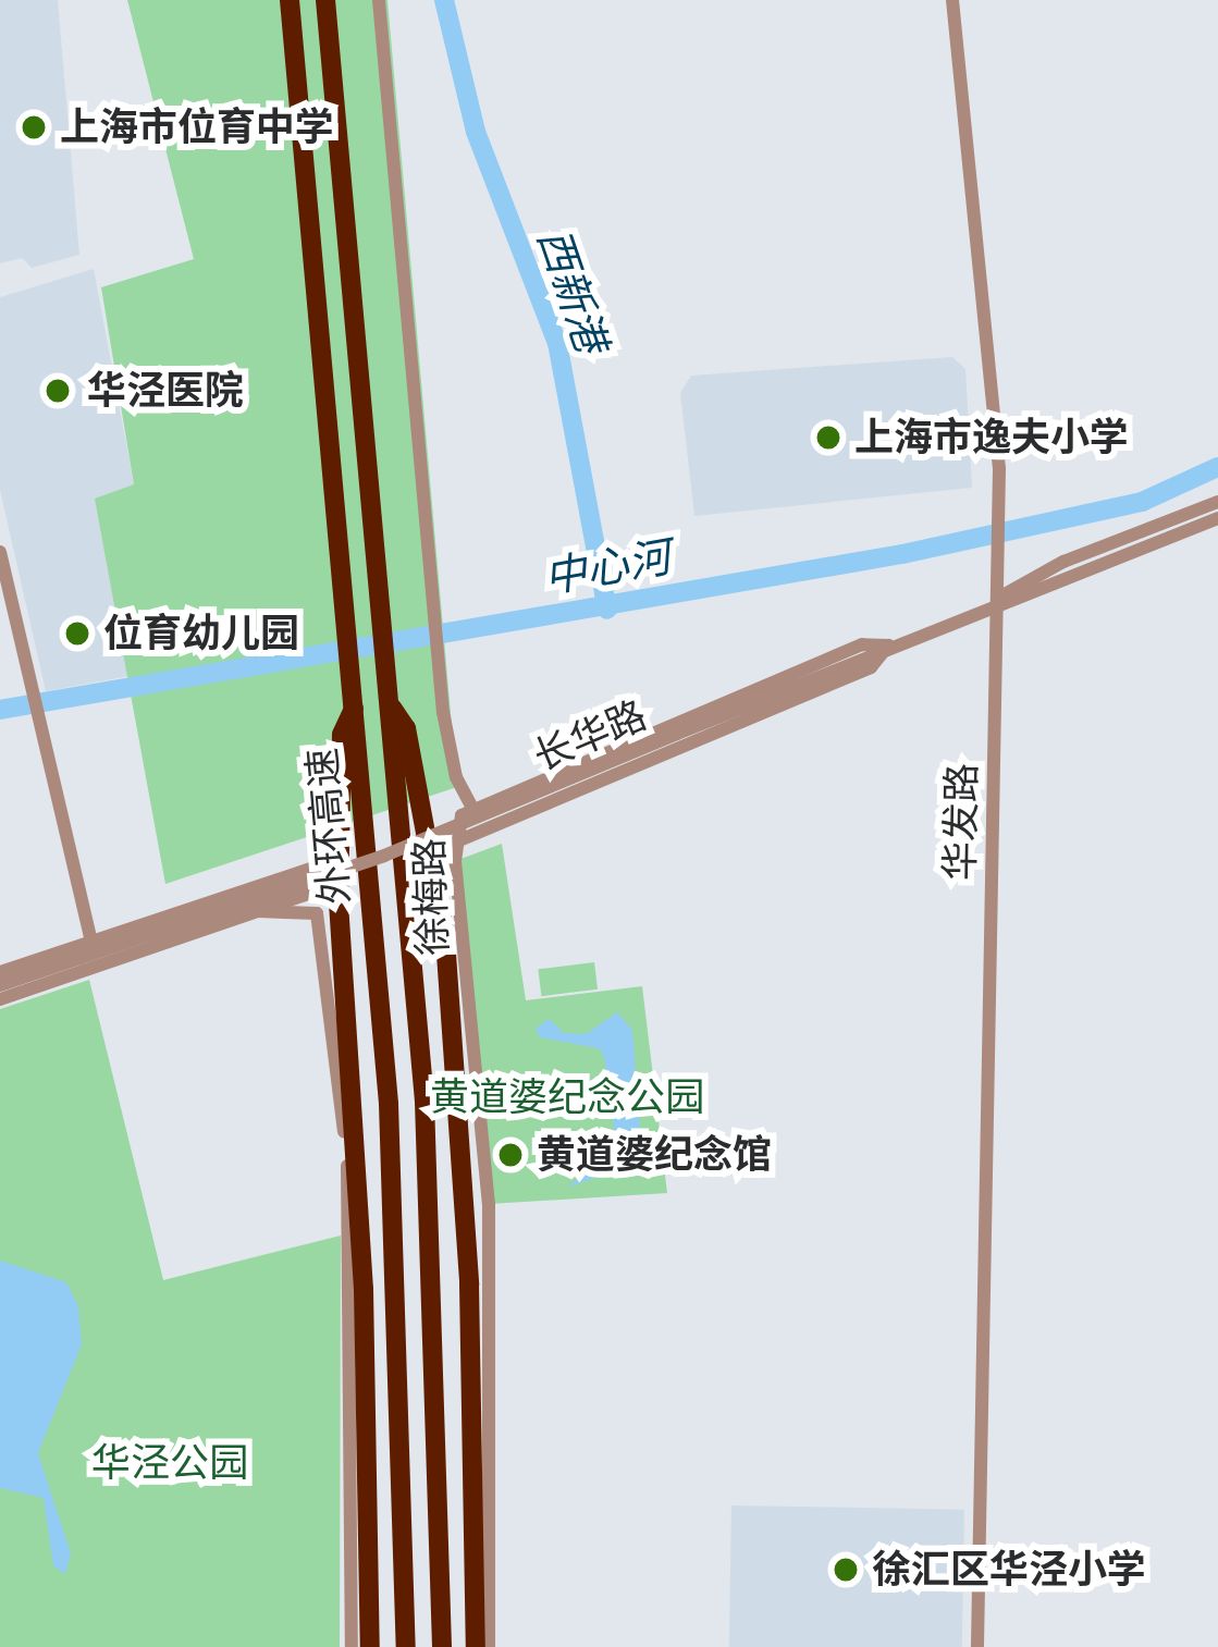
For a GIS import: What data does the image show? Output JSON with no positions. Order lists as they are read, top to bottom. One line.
{"streets":{"highway":["外环高速"],"street":["长华路","华发路","徐梅路"]},"crossings":[["长华路","华发路"],["长华路","徐梅路"]],"water":["西新港","中心河"],"parks":["黄道婆纪念公园","华泾公园"],"places":["上海市位育中学","华泾医院","上海市逸夫小学","位育幼儿园","黄道婆纪念馆","徐汇区华泾小学"]}
